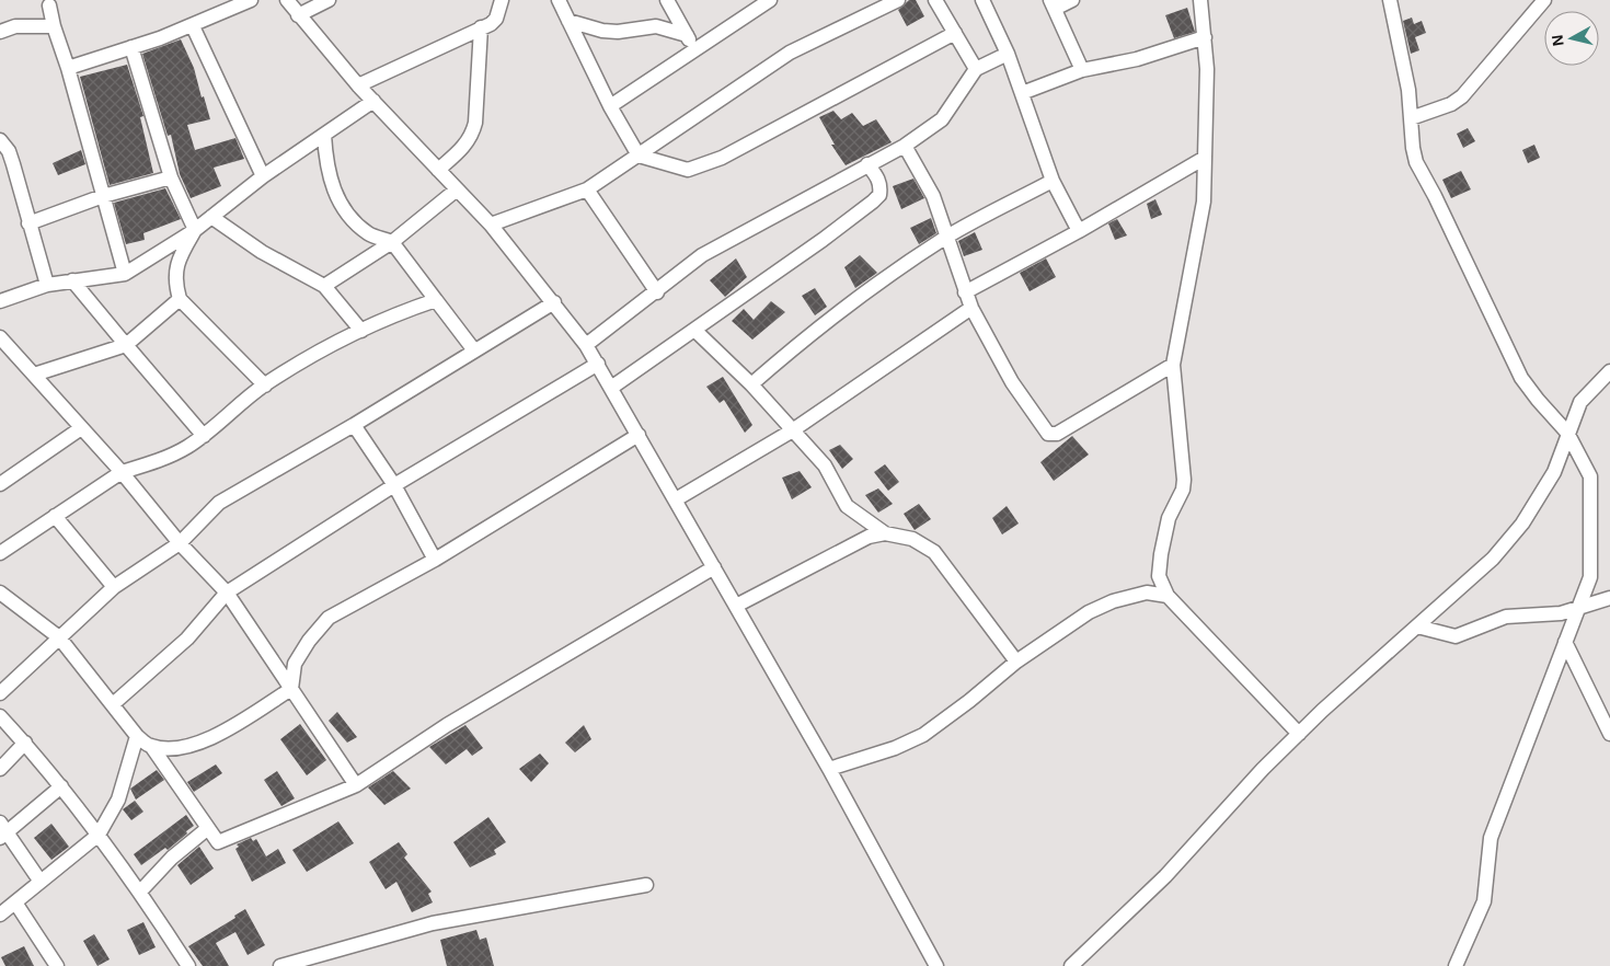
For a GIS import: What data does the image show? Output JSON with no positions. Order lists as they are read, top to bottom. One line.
{"north":"left"}
